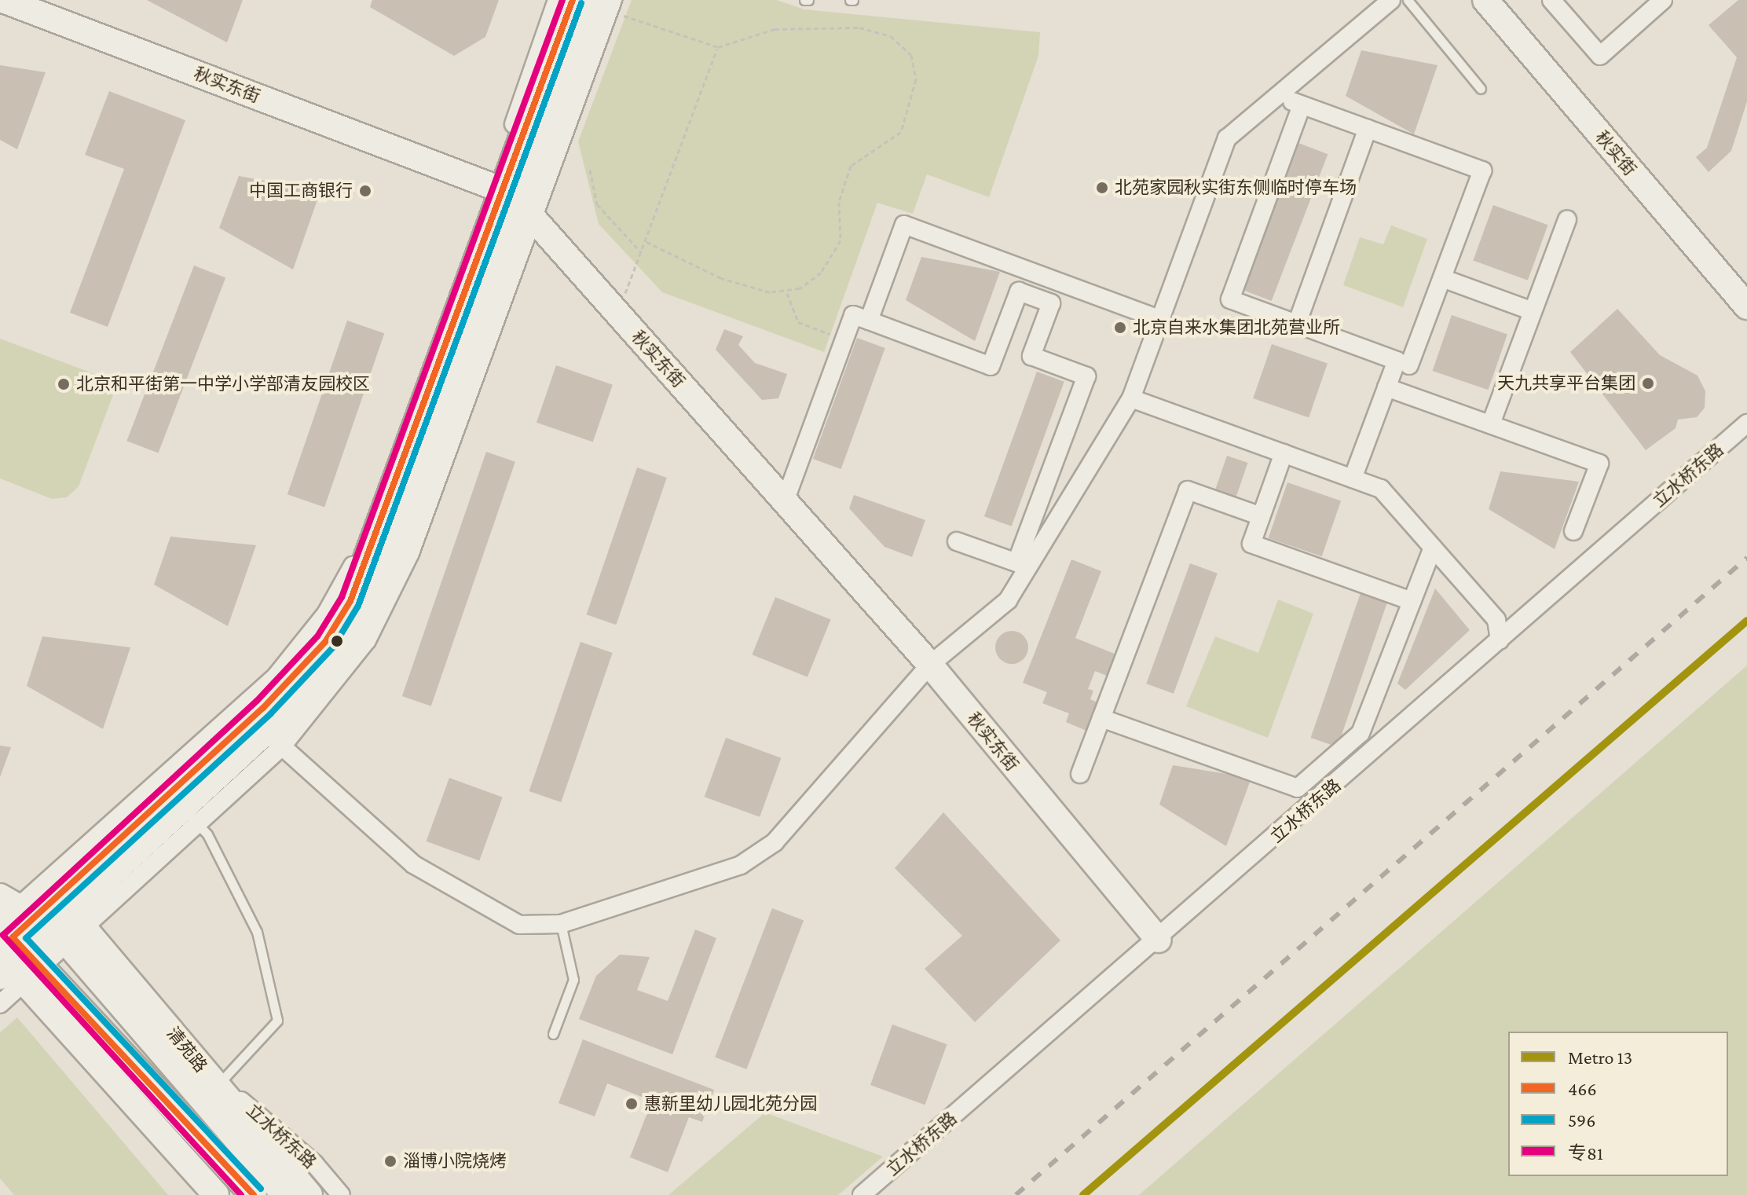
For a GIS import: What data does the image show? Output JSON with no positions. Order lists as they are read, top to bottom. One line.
{"streets":{"street":["秋实东街","秋实街","立水桥东路","清苑路"]},"crossings":[["秋实东街","立水桥东路"],["立水桥东路","清苑路"]],"places":["北苑家园秋实街东侧临时停车场","中国工商银行","北京自来水集团北苑营业所","天九共享平台集团","北京和平街第一中学小学部清友园校区","惠新里幼儿园北苑分园","淄博小院烧烤"],"lines":["transit line 466","transit line 专81","transit line 596","metro line 13"],"legend":["Metro 13","466","596","专81"]}
